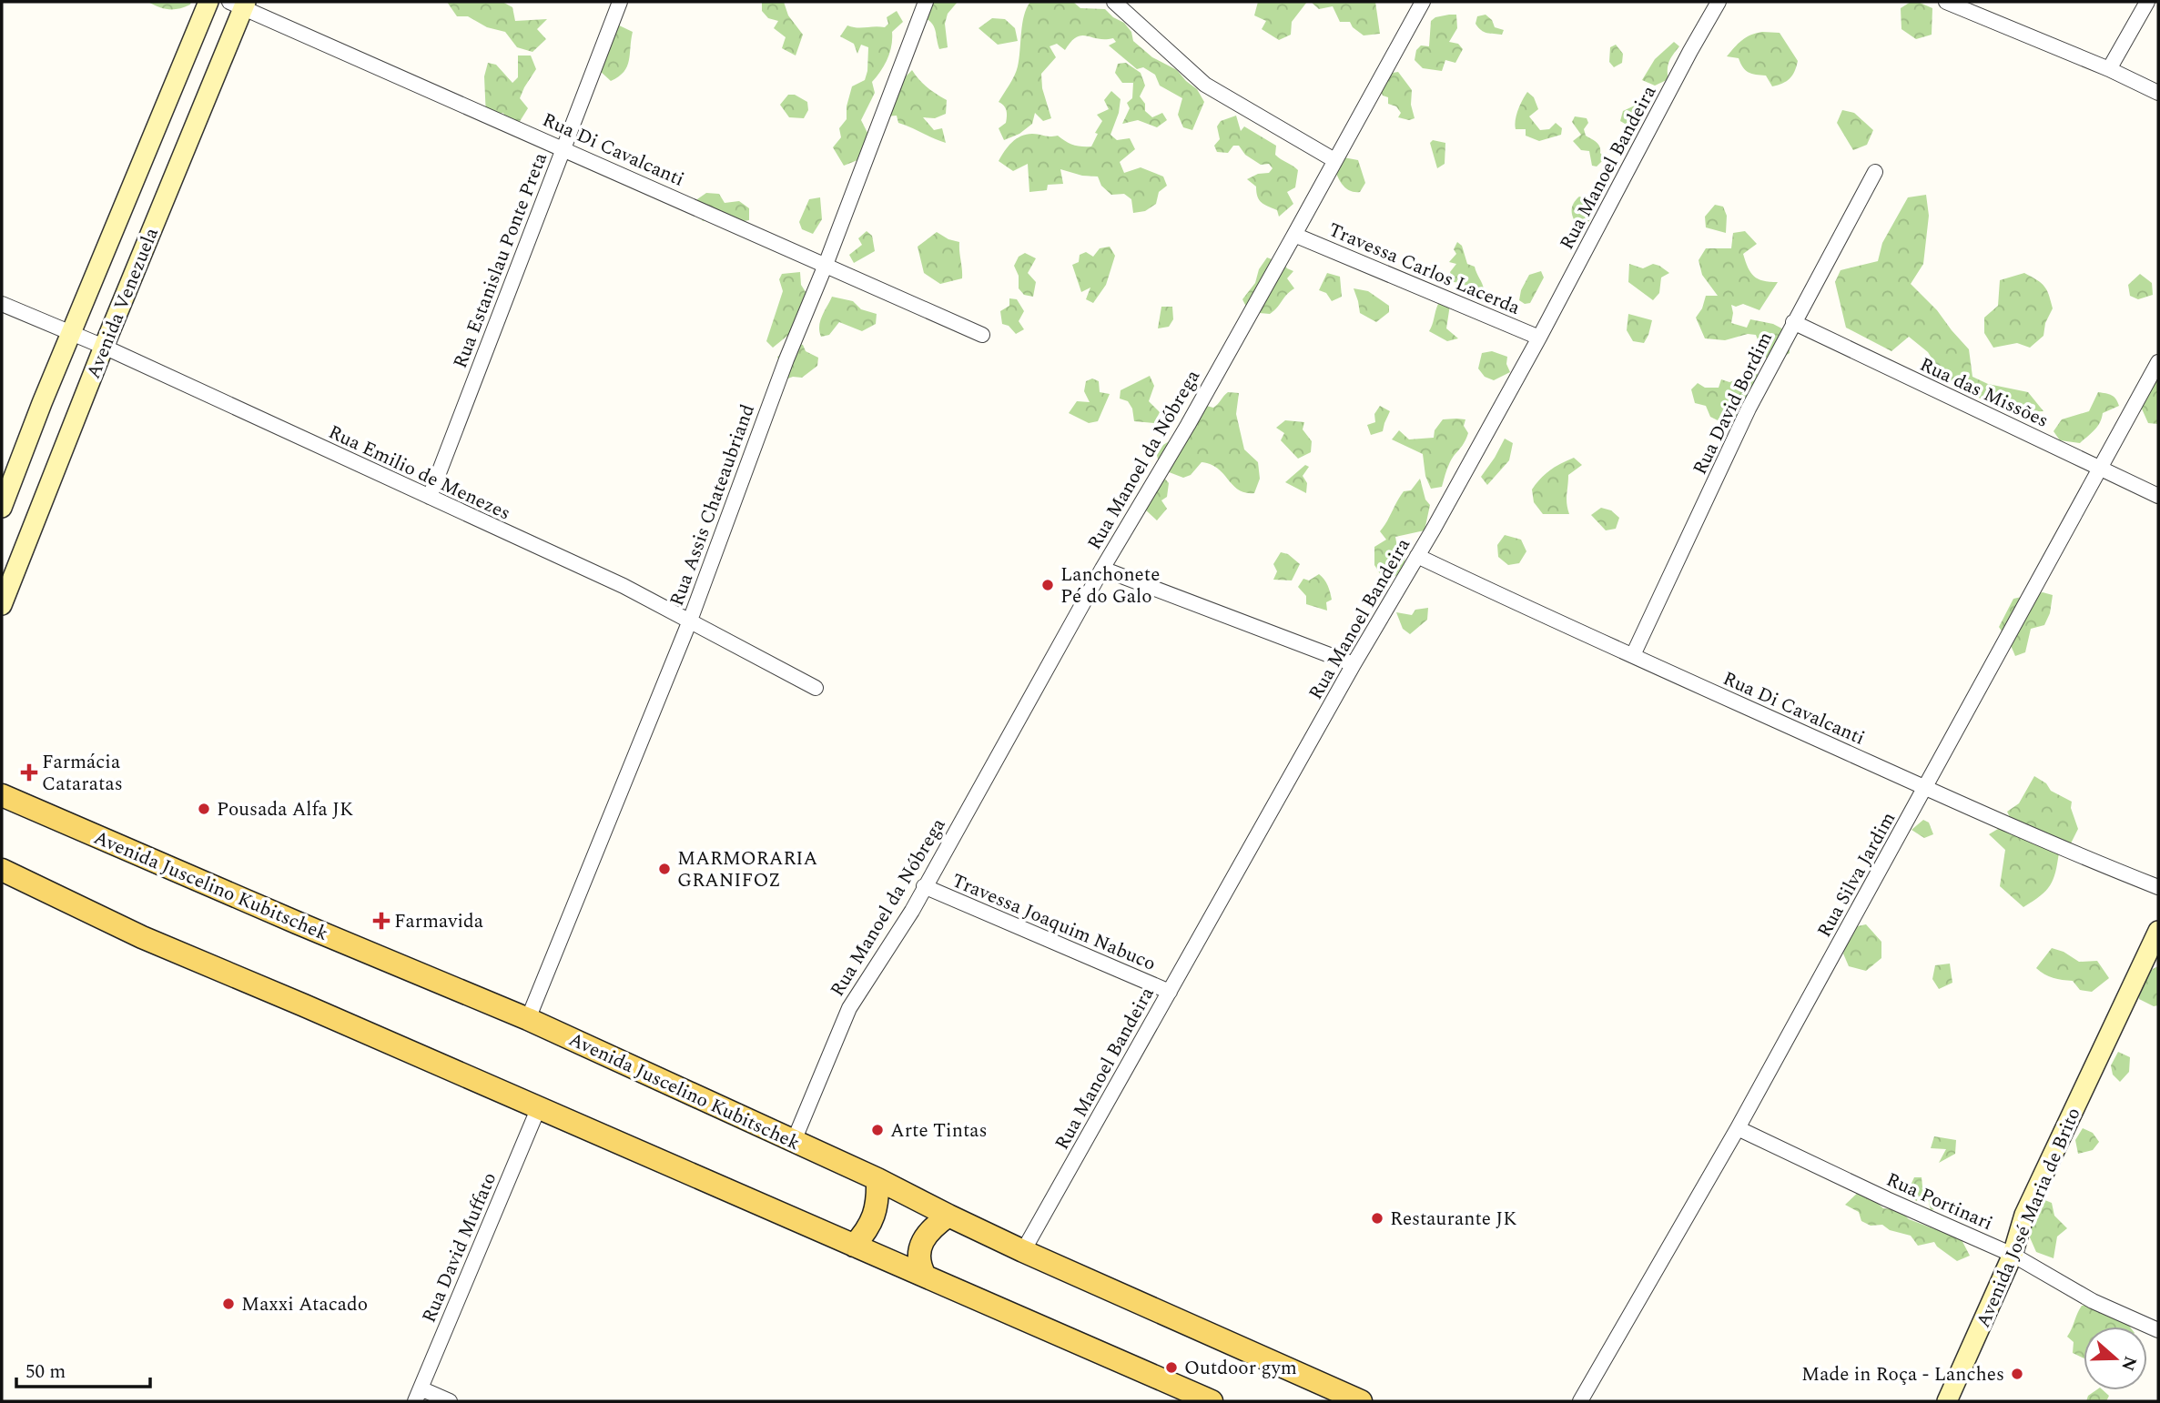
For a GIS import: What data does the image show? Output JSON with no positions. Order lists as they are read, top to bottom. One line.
{"streets":{"main road":["Avenida Venezuela","Avenida Juscelino Kubitschek","Avenida José Maria de Brito"],"street":["Rua Di Cavalcanti","Rua Manoel Bandeira","Rua Estanislau Ponte Preta","Travessa Carlos Lacerda","Rua das Missões","Rua David Bordim","Rua Manoel da Nóbrega","Rua Emilio de Menezes","Rua Assis Chateaubriand","Rua Silva Jardim","Travessa Joaquim Nabuco","Rua Portinari","Rua David Muffato"]},"crossings":[["Rua Di Cavalcanti","Rua Manoel Bandeira"],["Rua Di Cavalcanti","Rua Estanislau Ponte Preta"],["Rua Di Cavalcanti","Avenida Venezuela"],["Rua Di Cavalcanti","Rua David Bordim"],["Rua Di Cavalcanti","Rua Assis Chateaubriand"],["Rua Di Cavalcanti","Rua Silva Jardim"],["Rua Manoel Bandeira","Travessa Carlos Lacerda"],["Rua Manoel Bandeira","Avenida Juscelino Kubitschek"],["Rua Manoel Bandeira","Travessa Joaquim Nabuco"],["Rua Estanislau Ponte Preta","Rua Emilio de Menezes"],["Travessa Carlos Lacerda","Rua Manoel da Nóbrega"],["Avenida Venezuela","Rua Emilio de Menezes"],["Rua das Missões","Rua David Bordim"],["Rua das Missões","Rua Silva Jardim"],["Rua Manoel da Nóbrega","Avenida Juscelino Kubitschek"],["Rua Manoel da Nóbrega","Travessa Joaquim Nabuco"],["Rua Emilio de Menezes","Rua Assis Chateaubriand"],["Rua Assis Chateaubriand","Avenida Juscelino Kubitschek"],["Rua Silva Jardim","Rua Portinari"],["Rua Portinari","Avenida José Maria de Brito"]],"places":{"other":["Lanchonete Pé do Galo","Pousada Alfa JK","MARMORARIA GRANIFOZ","Arte Tintas","Restaurante JK","Maxxi Atacado","Outdoor gym","Made in Roça - Lanches"],"health":["Farmácia Cataratas","Farmavida"]},"scale_bar":"50 m","north":"right"}
